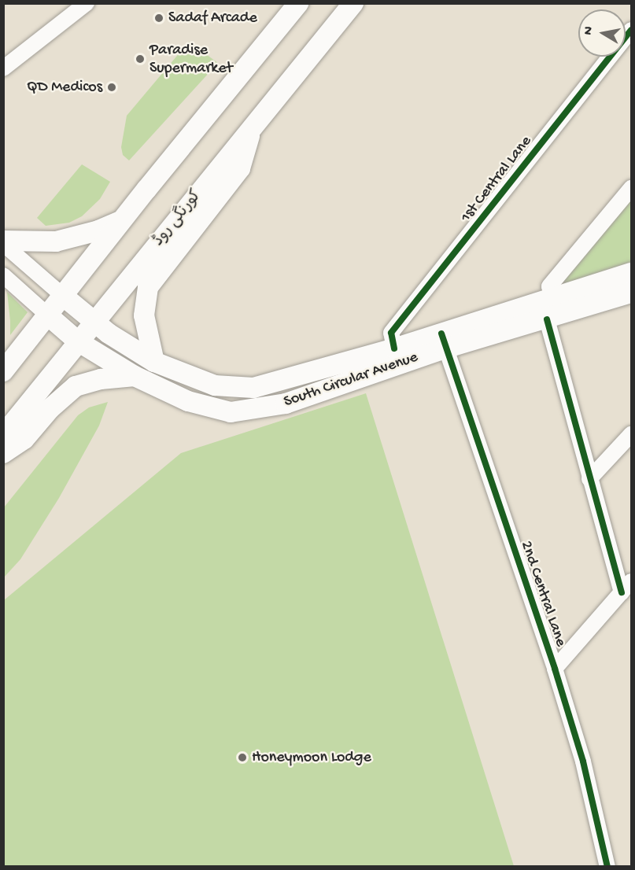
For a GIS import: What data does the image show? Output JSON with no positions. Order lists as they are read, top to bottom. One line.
{"streets":{"main road":["کورنگی روڈ","South Circular Avenue"],"street":["1st Central Lane","2nd Central Lane"]},"crossings":[["1st Central Lane","South Circular Avenue"],["کورنگی روڈ","South Circular Avenue"],["South Circular Avenue","2nd Central Lane"]],"places":["Sadaf Arcade","Paradise Supermarket","QD Medicos","Honeymoon Lodge"],"north":"left"}
